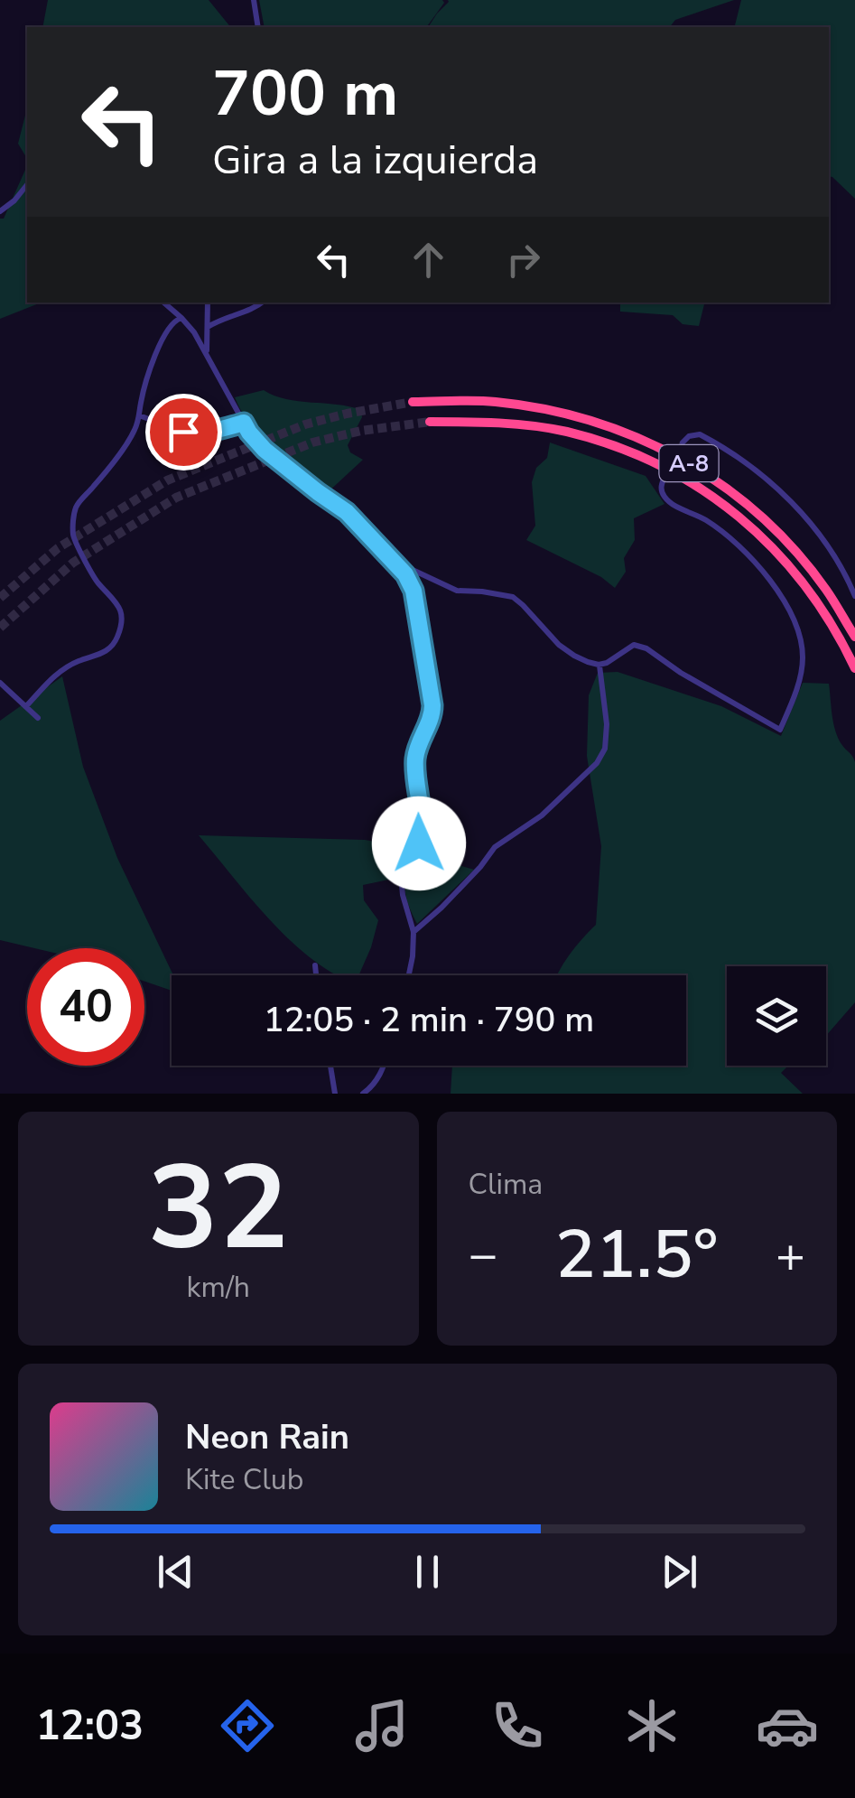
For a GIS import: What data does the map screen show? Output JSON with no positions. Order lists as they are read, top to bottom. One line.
{"streets":{"highway":["A-8"]},"page":{"turn":["700 m","Gira a la izquierda"],"limit":"40","trip":"12:05 · 2 min · 790 m","tile":[["32","km/h"],"Clima"],"heat":["−","21.5°","+"],"song":["Neon Rain","Kite Club"],"tabs":"12:03"}}
